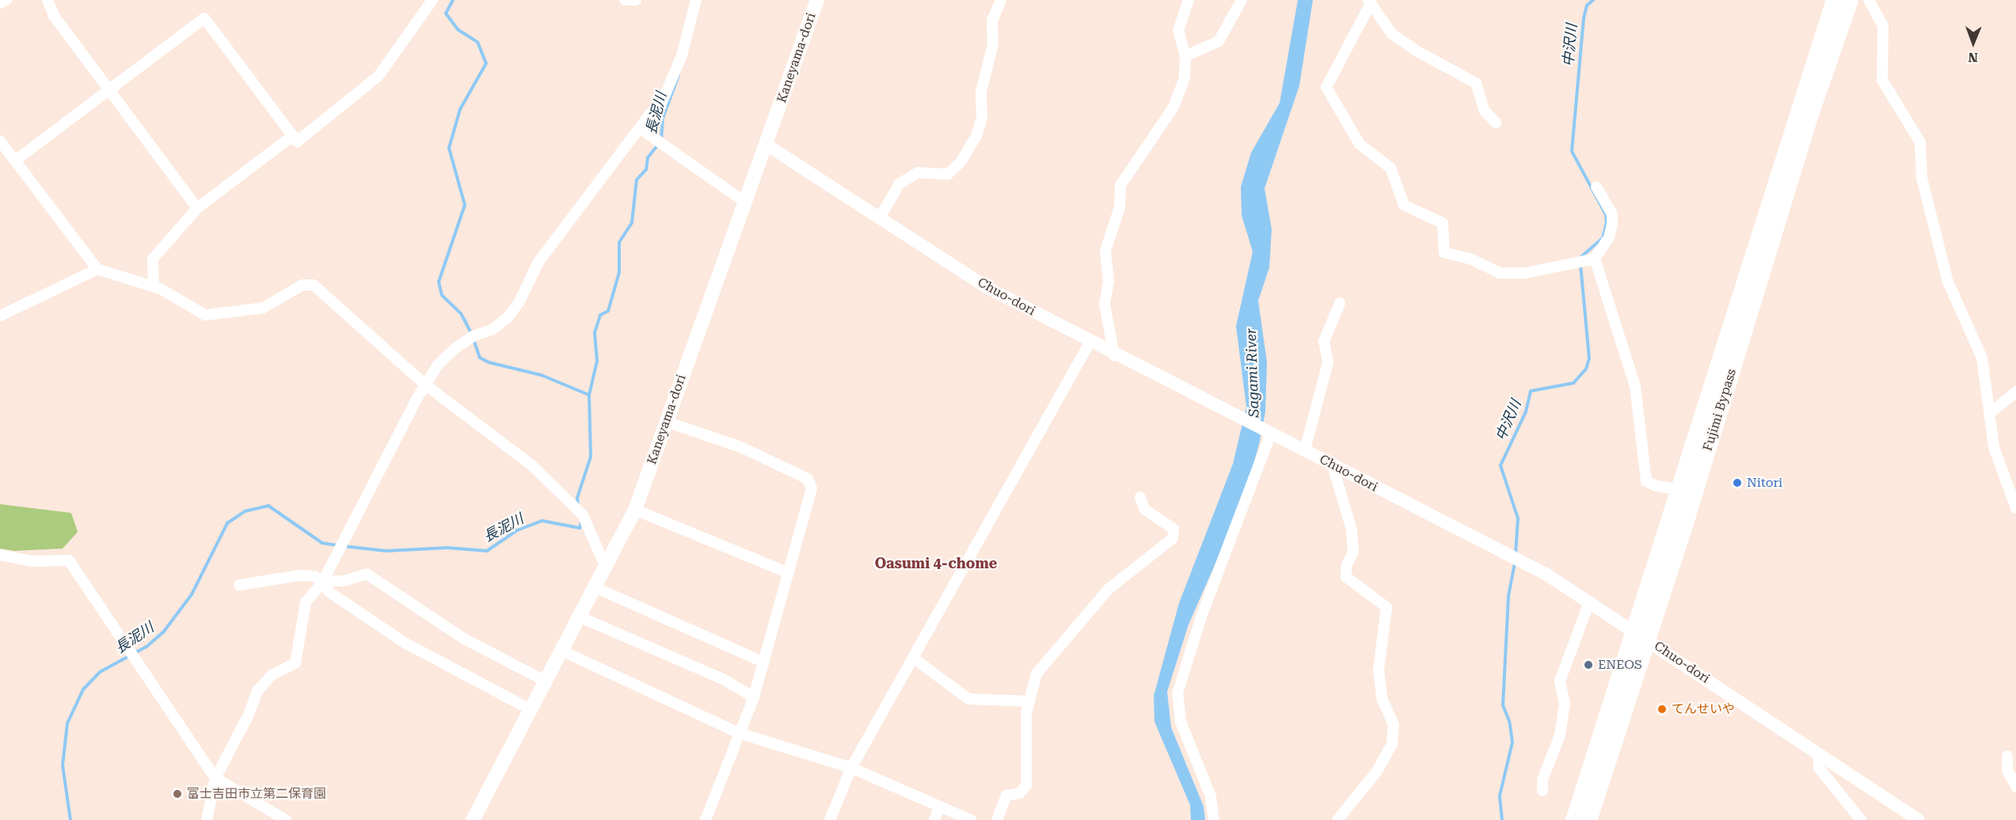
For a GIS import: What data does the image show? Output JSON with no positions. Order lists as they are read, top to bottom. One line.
{"streets":{"highway":["Fujimi Bypass"],"main road":["Kaneyama-dori"],"street":["Chuo-dori"]},"crossings":[["Kaneyama-dori","Chuo-dori"],["Chuo-dori","Fujimi Bypass"]],"districts":["Oasumi 4-chome"],"water":["中沢川","長泥川","Sagami River"],"places":["Nitori","ENEOS","てんせいや","富士吉田市立第二保育園"],"north":"bottom"}
